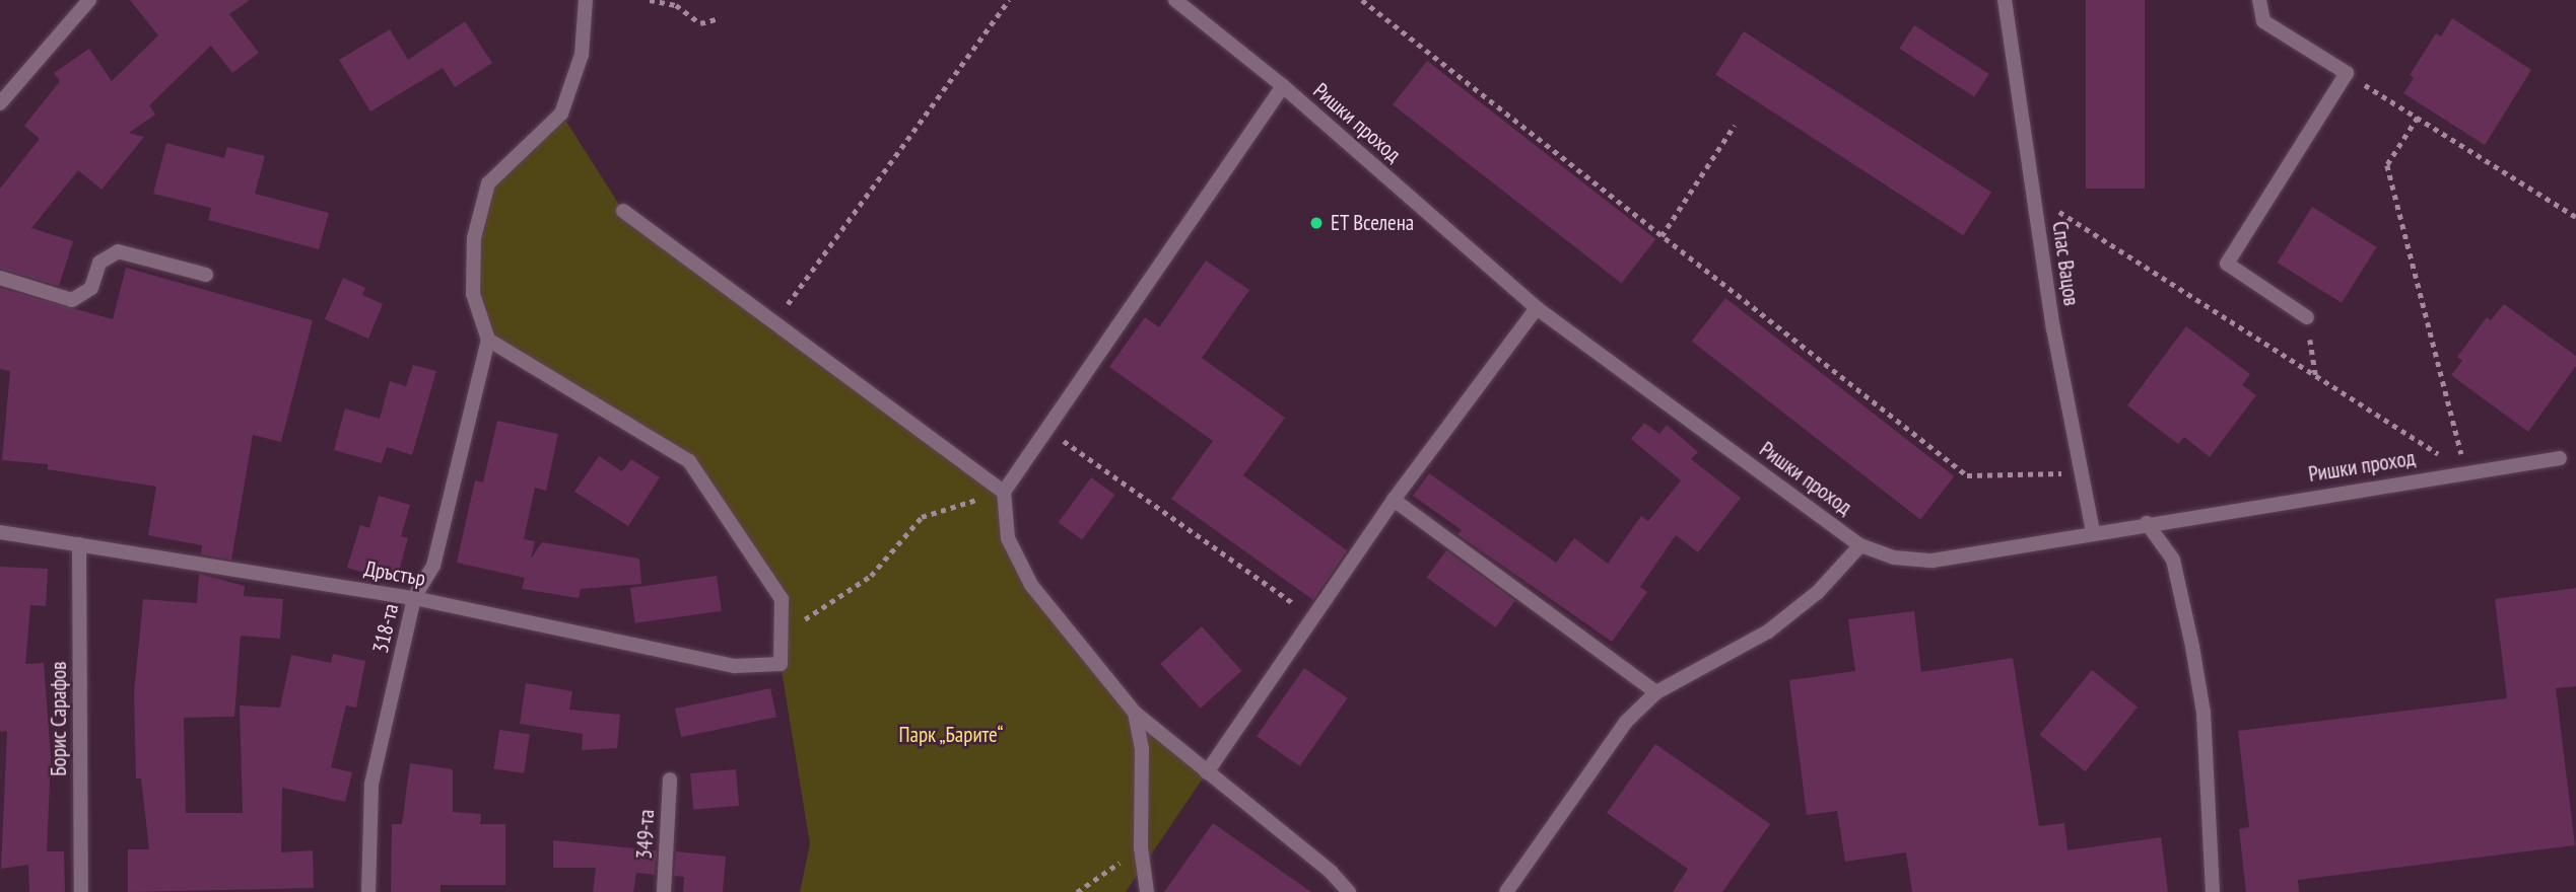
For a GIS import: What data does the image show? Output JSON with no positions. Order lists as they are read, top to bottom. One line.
{"streets":{"street":["Ришки проход","Спас Вацов","Дръстър","318-та","Борис Сарафов","349-та"]},"crossings":[["Ришки проход","Спас Вацов"],["Дръстър","318-та"],["Дръстър","Борис Сарафов"]],"parks":["Парк „Барите“"],"places":["ЕТ Вселена"]}
